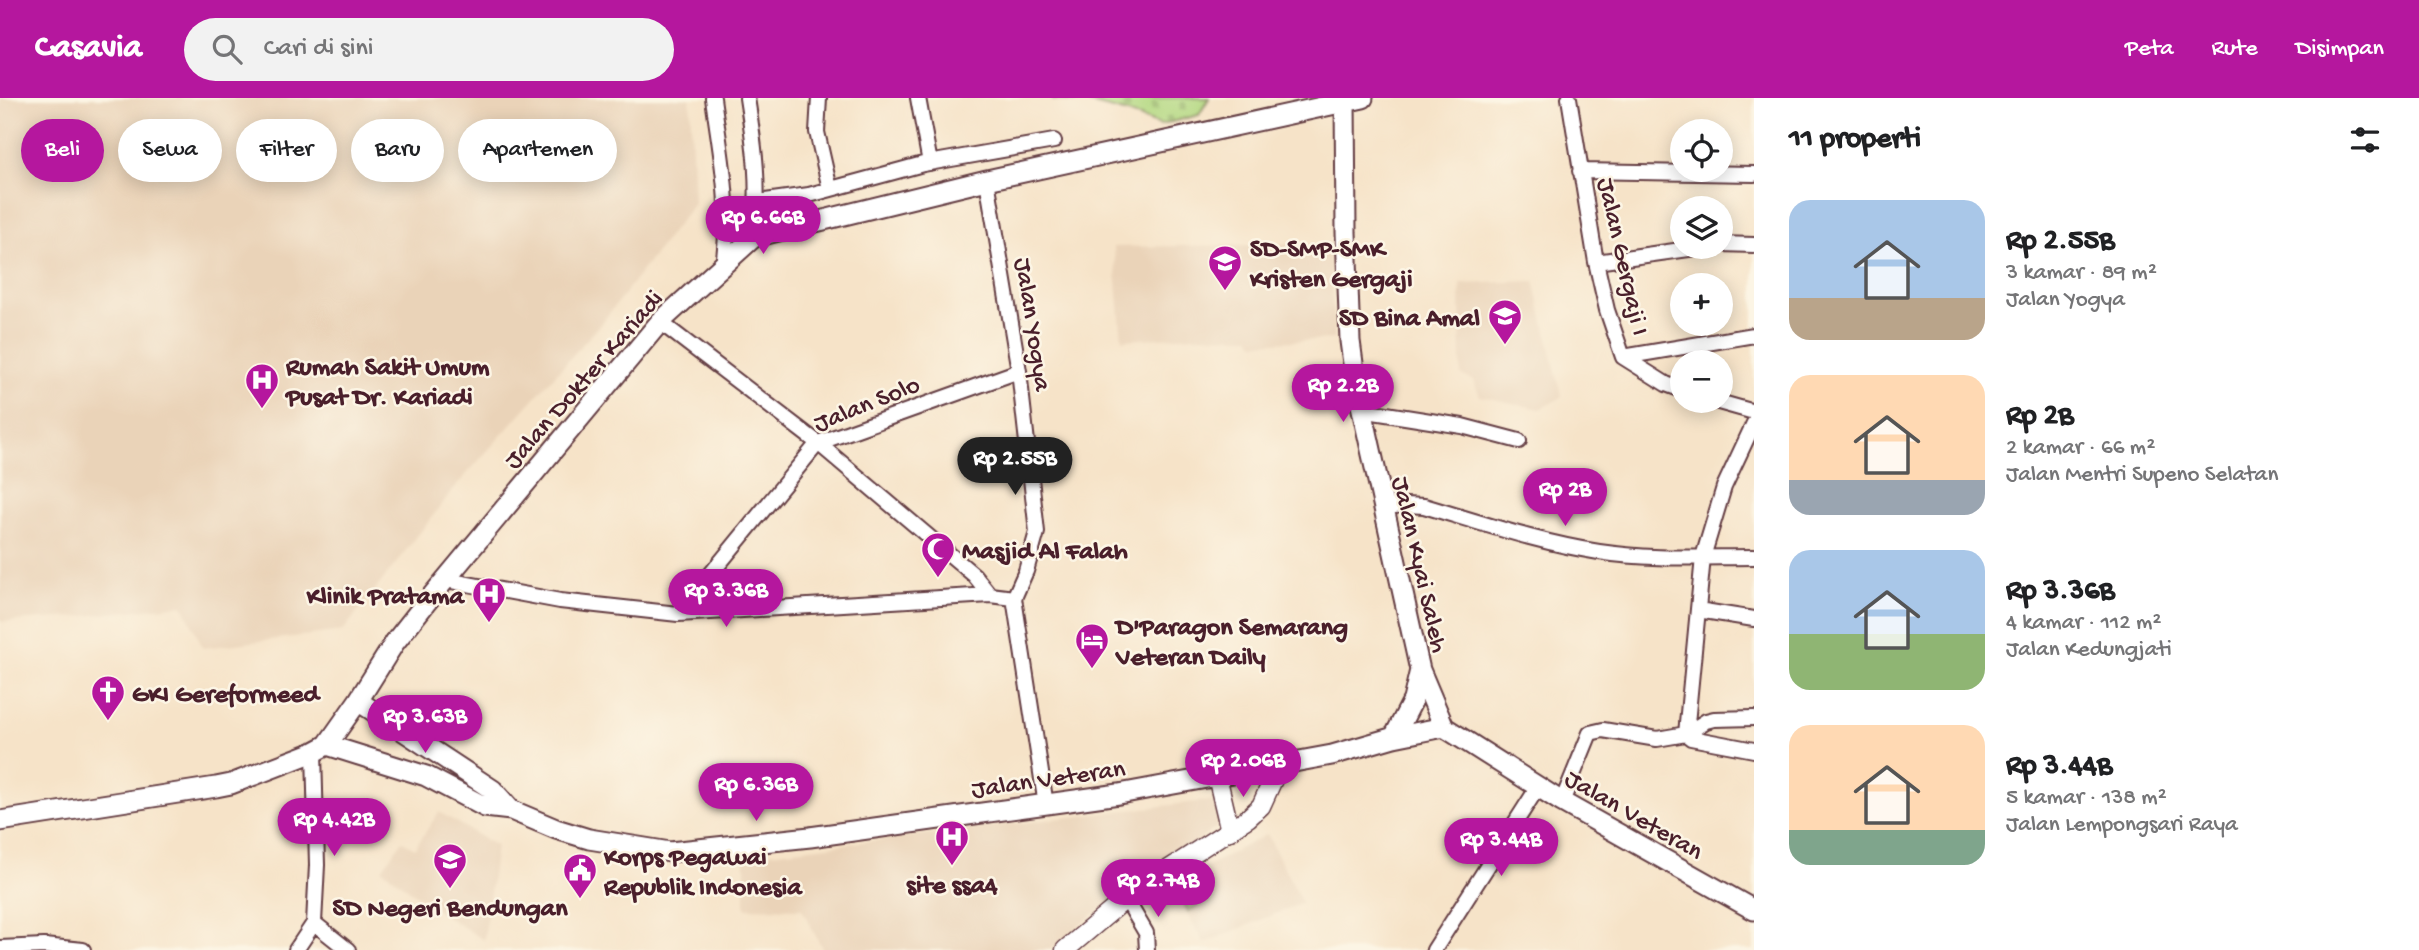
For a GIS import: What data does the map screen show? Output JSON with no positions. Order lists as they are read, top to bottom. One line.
{"streets":{"main road":["Jalan Dokter Kariadi","Jalan Kyai Saleh","Jalan Veteran"],"street":["Jalan Gergaji I","Jalan Yogya","Jalan Solo"]},"crossings":[["Jalan Yogya","Jalan Dokter Kariadi"],["Jalan Yogya","Jalan Solo"],["Jalan Dokter Kariadi","Jalan Kyai Saleh"],["Jalan Dokter Kariadi","Jalan Veteran"],["Jalan Kyai Saleh","Jalan Veteran"]],"places":{"school or university":["SD-SMP-SMK Kristen Gergaji","SD Bina Amal","SD Negeri Bendungan"],"hospital":["Rumah Sakit Umum Pusat Dr. Kariadi","Klinik Pratama","site ssa4"],"mosque":["Masjid Al Falah"],"hotel":["D'Paragon Semarang Veteran Daily"],"church":["GKI Gereformeed"],"public building":["Korps Pegawai Republik Indonesia"]},"page":{"header":"Casavia","search":"Cari di sini","nav":["Peta","Rute","Disimpan"],"heading":"11 properti","map_buttons":["+","−"],"chip":["Beli","Sewa","Filter","Baru","Apartemen"],"list":[{"name":"Rp 2.55B","note":"3 kamar · 89 m² · Jalan Yogya"},{"name":"Rp 2B","note":"2 kamar · 66 m² · Jalan Mentri Supeno Selatan"},{"name":"Rp 3.36B","note":"4 kamar · 112 m² · Jalan Kedungjati"},{"name":"Rp 3.44B","note":"5 kamar · 138 m² · Jalan Lempongsari Raya"}],"price":["Rp 6.66B","Rp 2.2B","Rp 2.55B","Rp 2B","Rp 3.36B","Rp 3.63B","Rp 2.06B","Rp 6.36B","Rp 4.42B","Rp 3.44B","Rp 2.74B"]}}
